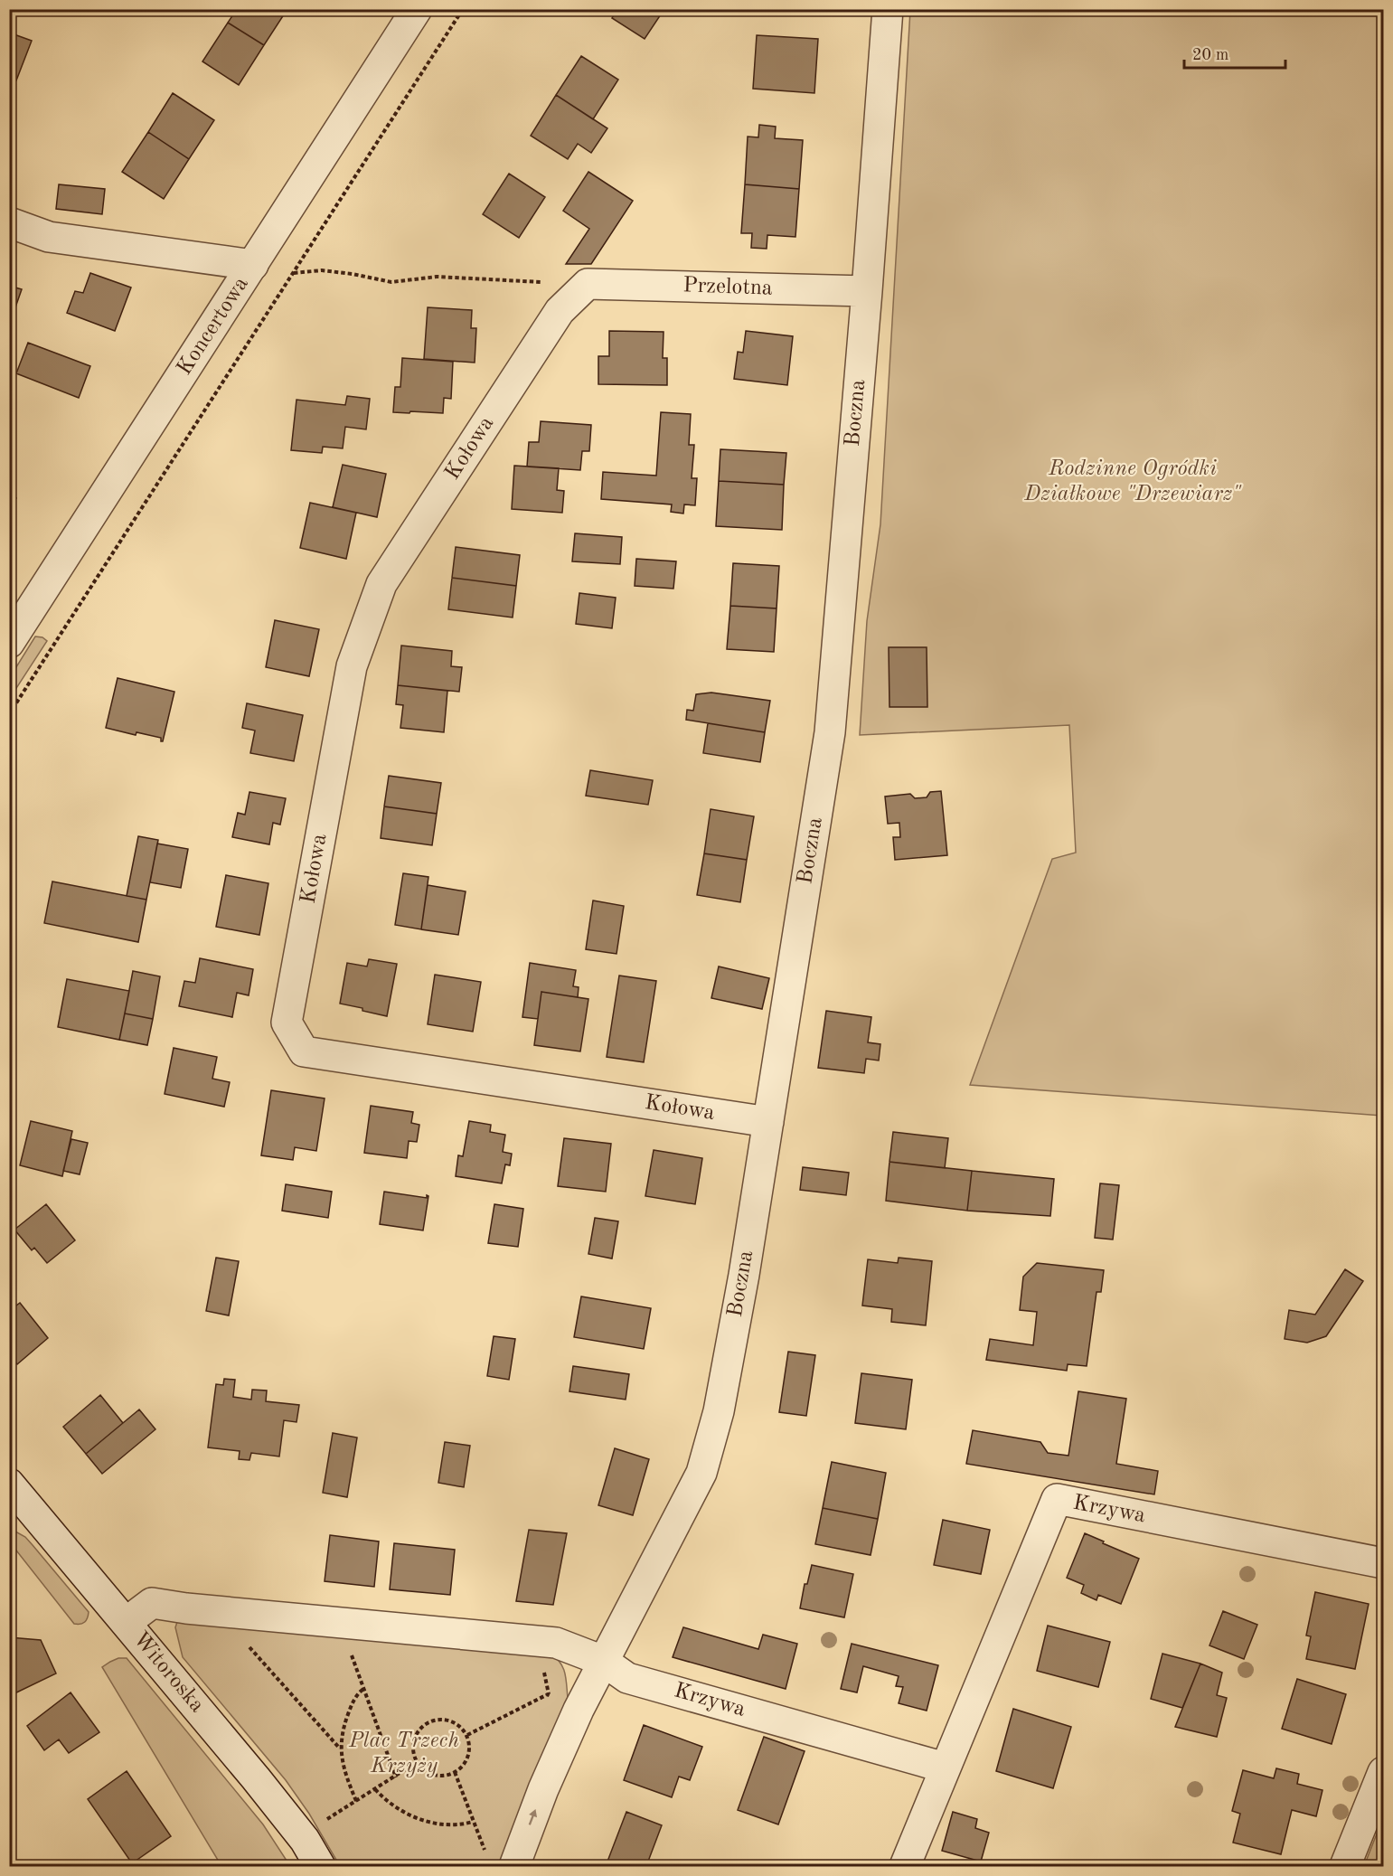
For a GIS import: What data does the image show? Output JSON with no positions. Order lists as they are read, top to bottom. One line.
{"streets":{"street":["Przelotna","Koncertowa","Boczna","Kołowa","Krzywa","Witoroska"]},"crossings":[["Przelotna","Boczna"],["Przelotna","Kołowa"],["Boczna","Kołowa"],["Boczna","Krzywa"]],"parks":["Rodzinne Ogródki Działkowe \"Drzewiarz\"","Plac Trzech Krzyży"],"scale_bar":"20 m"}
